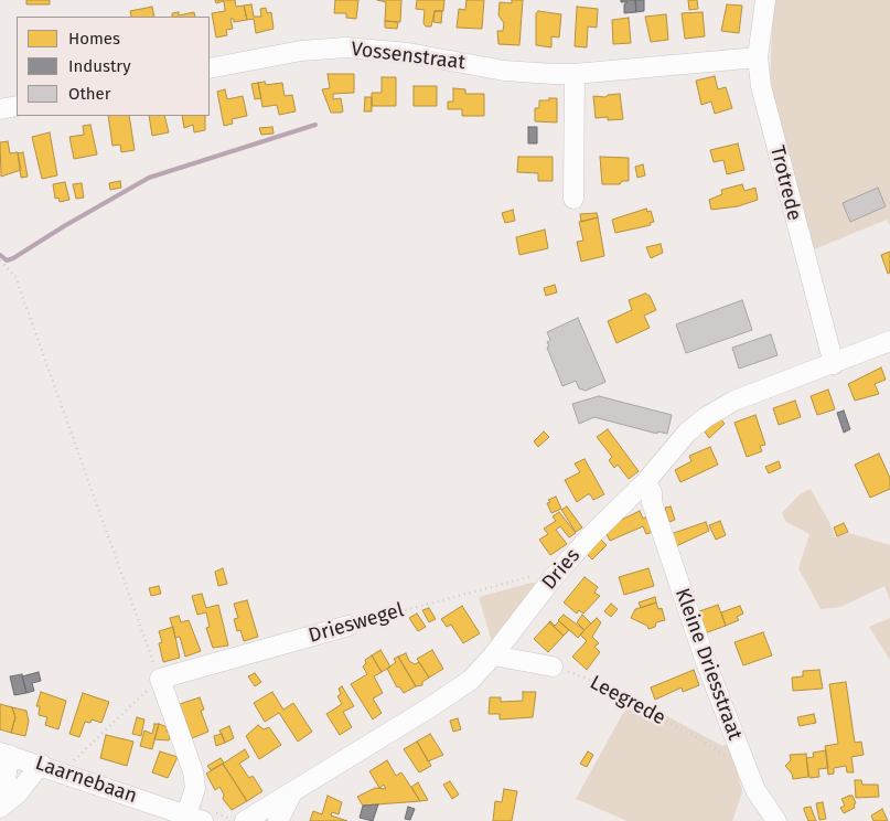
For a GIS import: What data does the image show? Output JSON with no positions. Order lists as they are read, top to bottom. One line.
{"streets":{"street":["Vossenstraat","Trotrede","Dries","Drieswegel","Kleine Driesstraat","Laarnebaan"],"path":["Leegrede"]},"crossings":[["Vossenstraat","Trotrede"],["Trotrede","Dries"],["Dries","Drieswegel"],["Dries","Kleine Driesstraat"]],"legend":["Homes","Industry","Other"]}
